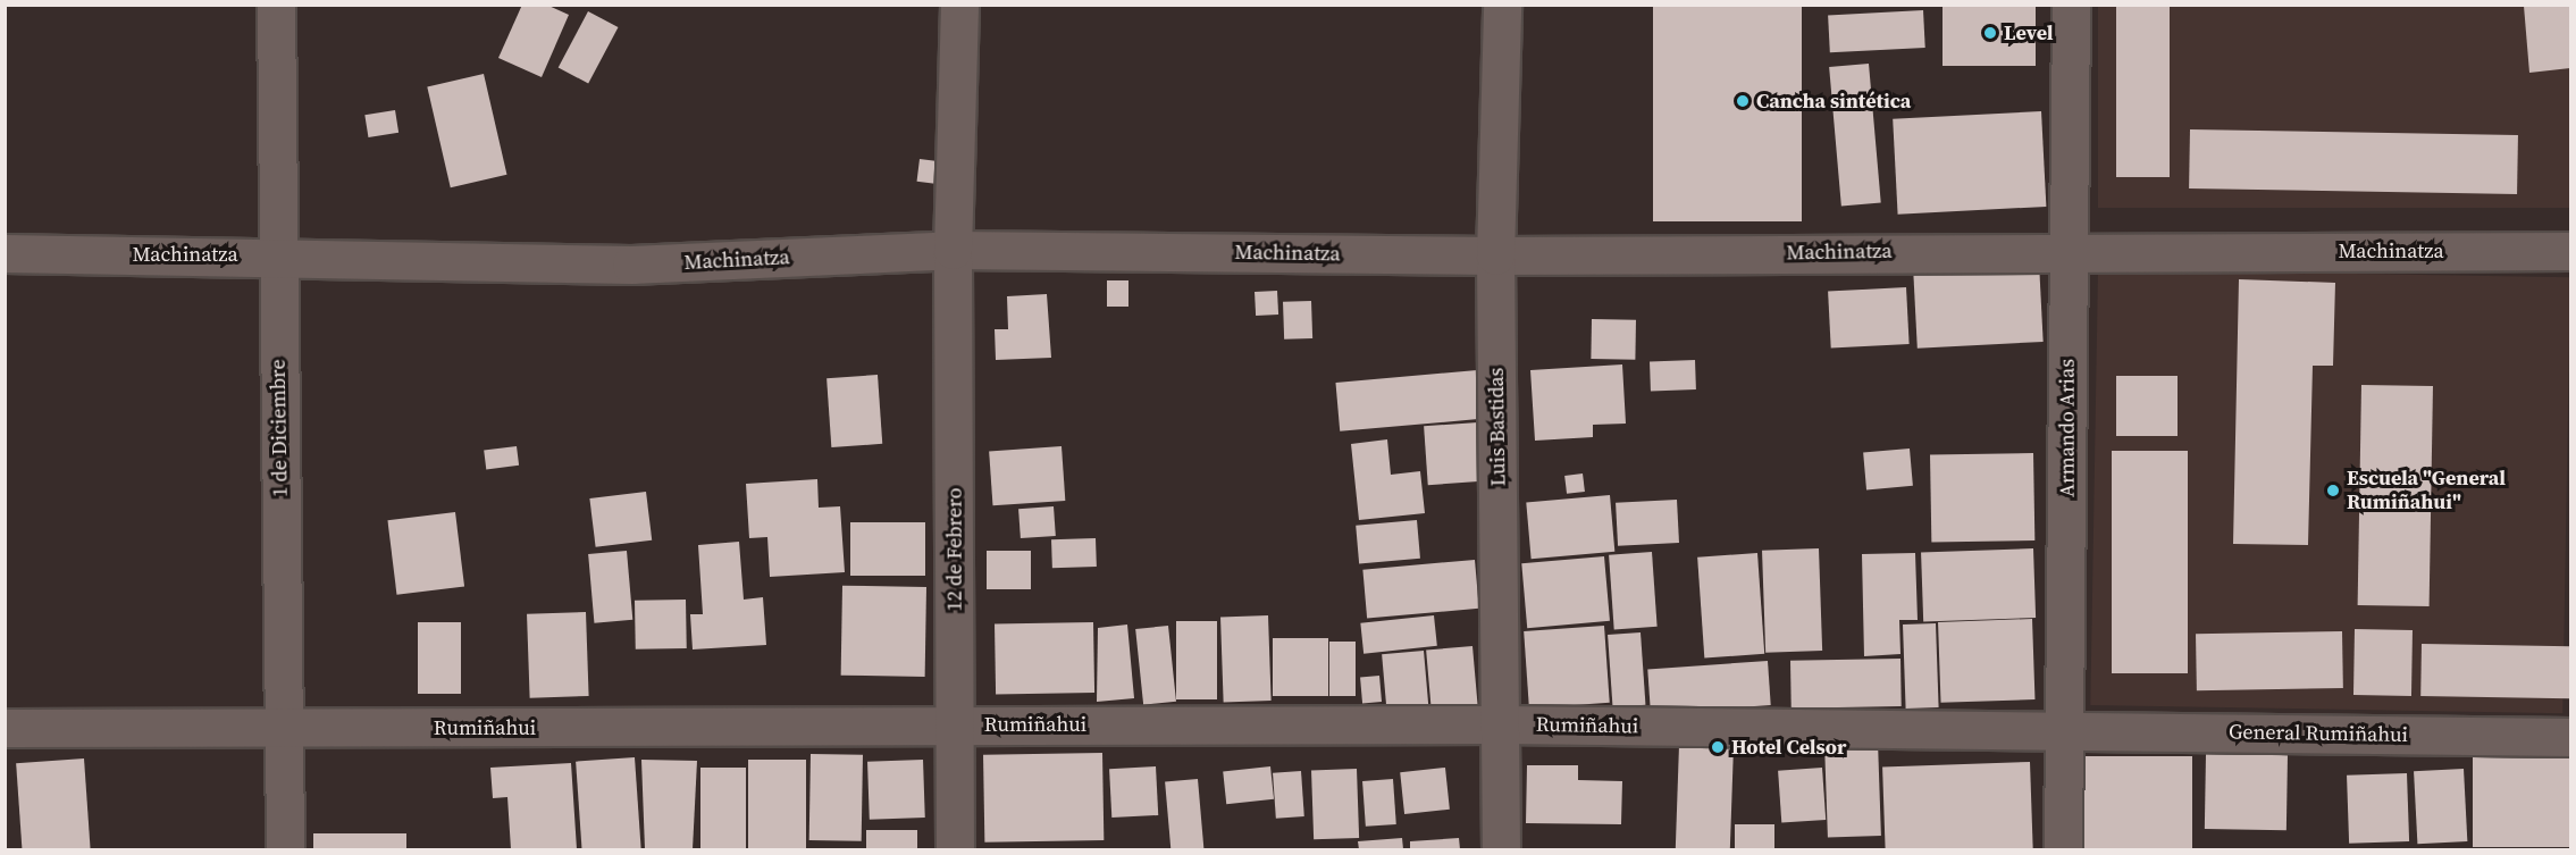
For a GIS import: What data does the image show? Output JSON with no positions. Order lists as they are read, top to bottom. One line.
{"streets":{"street":["Machinatza","Luis Bastidas","1 de Diciembre","Armando Arias","12 de Febrero","Rumiñahui","General Rumiñahui"]},"crossings":[["Machinatza","Luis Bastidas"],["Machinatza","1 de Diciembre"],["Machinatza","Armando Arias"],["Machinatza","12 de Febrero"],["Luis Bastidas","Rumiñahui"],["1 de Diciembre","Rumiñahui"],["Armando Arias","Rumiñahui"],["Armando Arias","General Rumiñahui"],["12 de Febrero","Rumiñahui"],["Rumiñahui","General Rumiñahui"]],"places":["Level","Cancha sintética","Escuela \"General Rumiñahui\"","Hotel Celsor"]}
